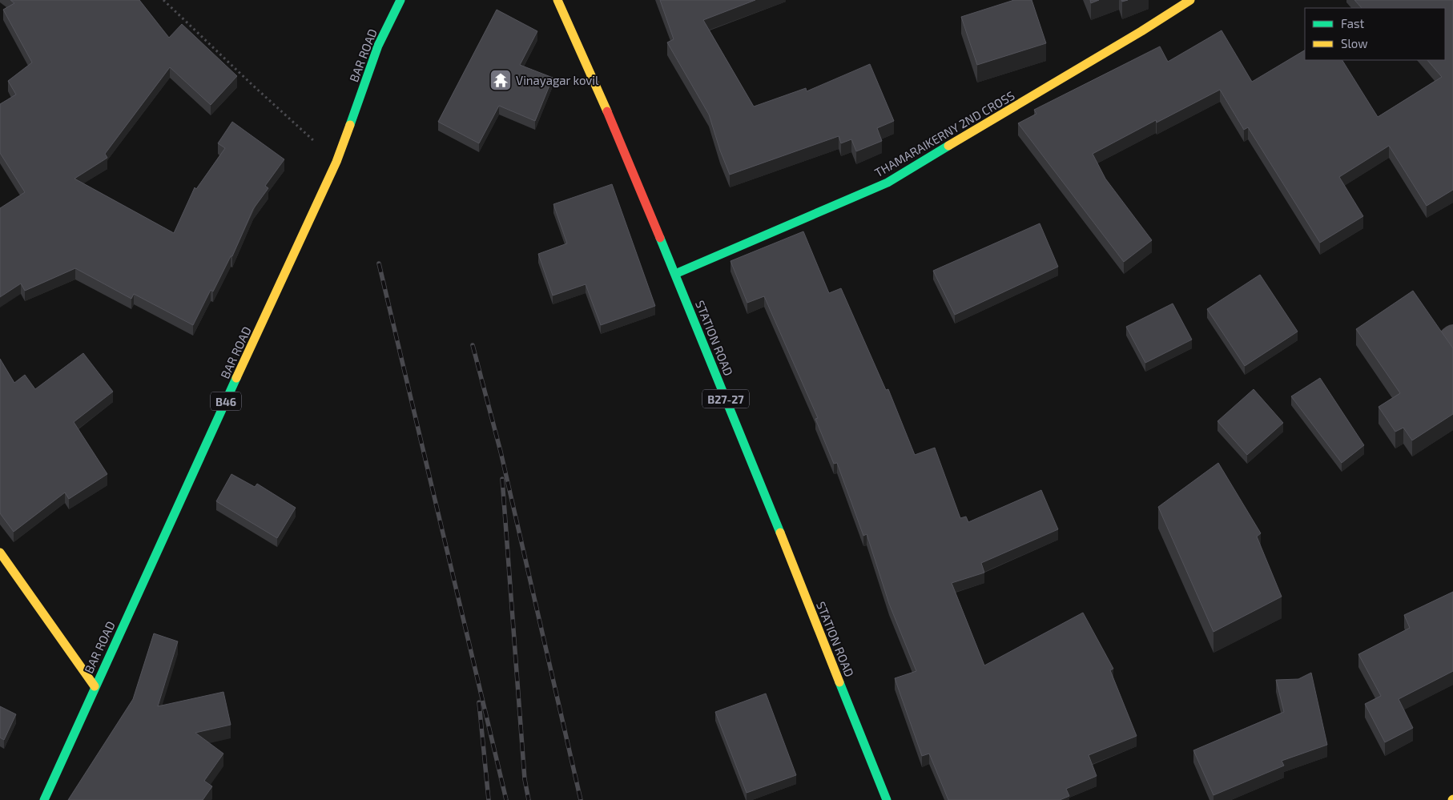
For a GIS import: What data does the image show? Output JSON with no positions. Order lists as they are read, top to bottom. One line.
{"streets":{"main road":["BAR ROAD","THAMARAIKERNY 2ND CROSS","STATION ROAD","B27-27","B46"]},"crossings":[["THAMARAIKERNY 2ND CROSS","STATION ROAD"]],"places":{"temple":["Vinayagar kovil"]},"legend":["Fast","Slow"]}
